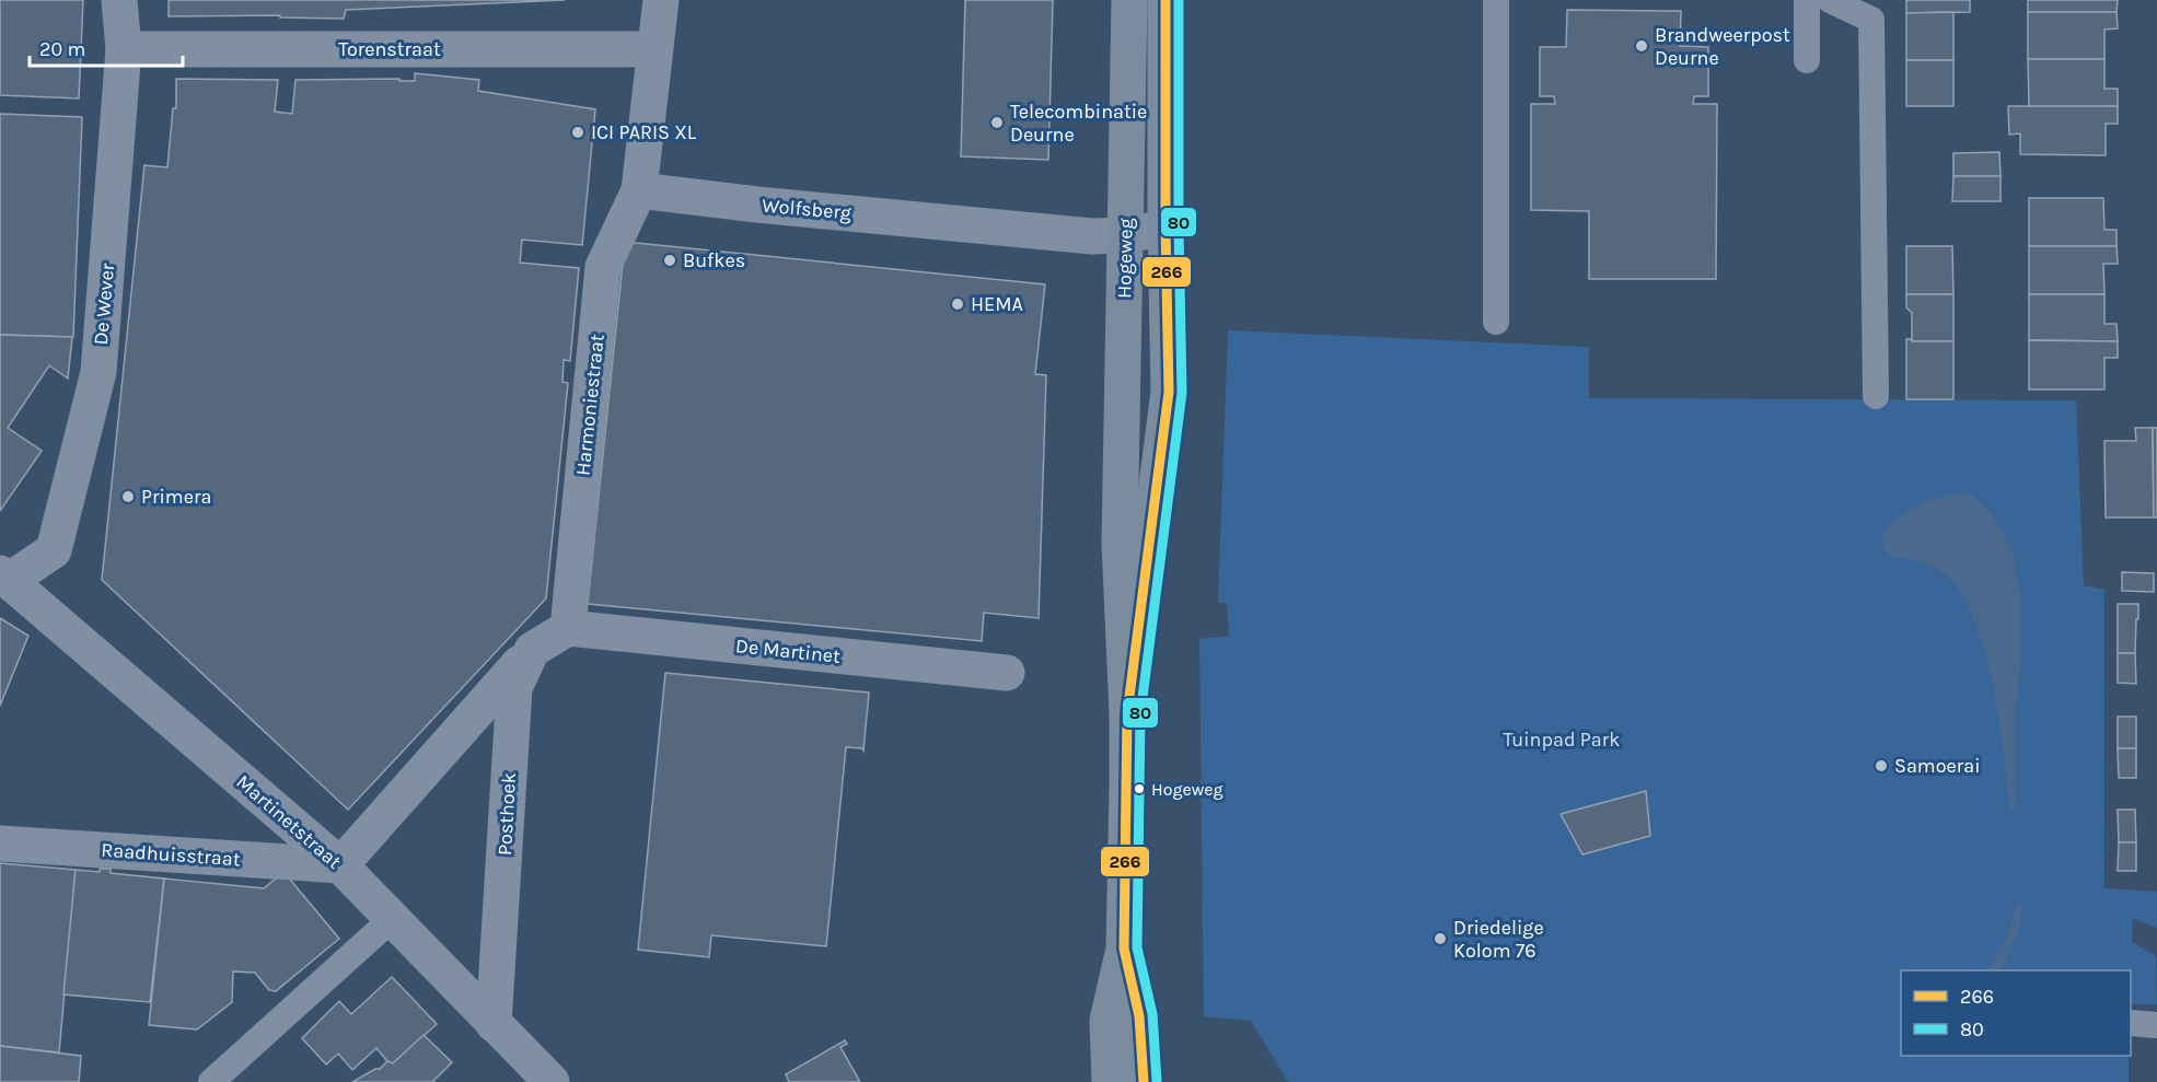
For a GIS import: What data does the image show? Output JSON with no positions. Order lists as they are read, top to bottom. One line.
{"streets":{"street":["Torenstraat","Wolfsberg","Hogeweg","De Wever","Harmoniestraat","De Martinet","Posthoek","Martinetstraat","Raadhuisstraat"]},"crossings":[["Torenstraat","De Wever"],["Wolfsberg","Hogeweg"],["Wolfsberg","Harmoniestraat"],["De Wever","Martinetstraat"],["Harmoniestraat","De Martinet"],["Posthoek","Martinetstraat"],["Martinetstraat","Raadhuisstraat"]],"parks":["Tuinpad Park"],"places":["Brandweerpost Deurne","Telecombinatie Deurne","ICI PARIS XL","Bufkes","HEMA","Primera","Samoerai","Hogeweg","Driedelige Kolom 76"],"lines":["transit line 266","transit line 80"],"legend":["266","80"],"scale_bar":"20 m"}
